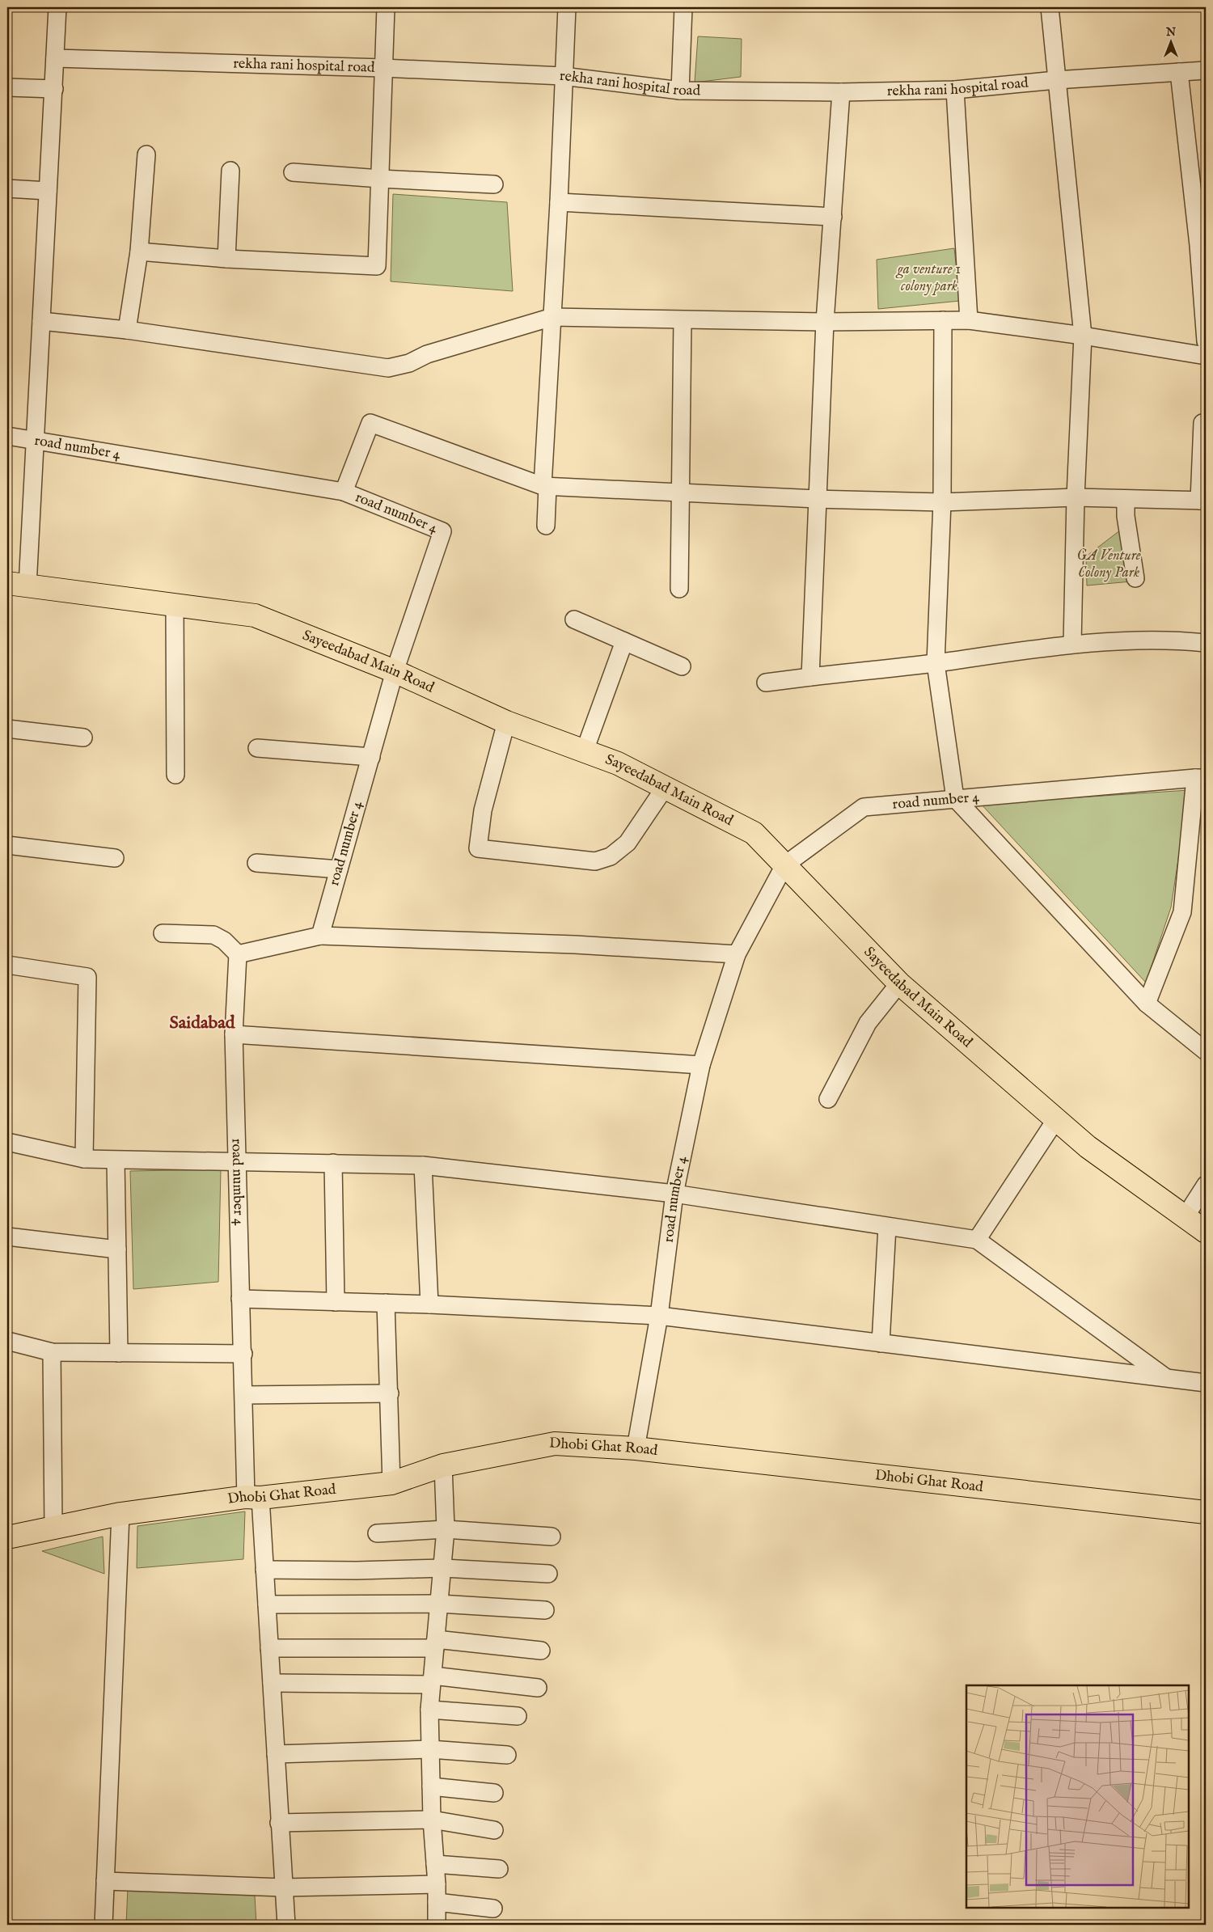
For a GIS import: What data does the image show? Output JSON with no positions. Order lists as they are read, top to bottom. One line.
{"streets":{"main road":["Sayeedabad Main Road","Dhobi Ghat Road"],"street":["rekha rani hospital road","road number 4"]},"crossings":[["road number 4","Sayeedabad Main Road"],["road number 4","Dhobi Ghat Road"]],"districts":["Saidabad"],"parks":["ga venture 1 colony park","GA Venture Colony Park"],"north":"top"}
